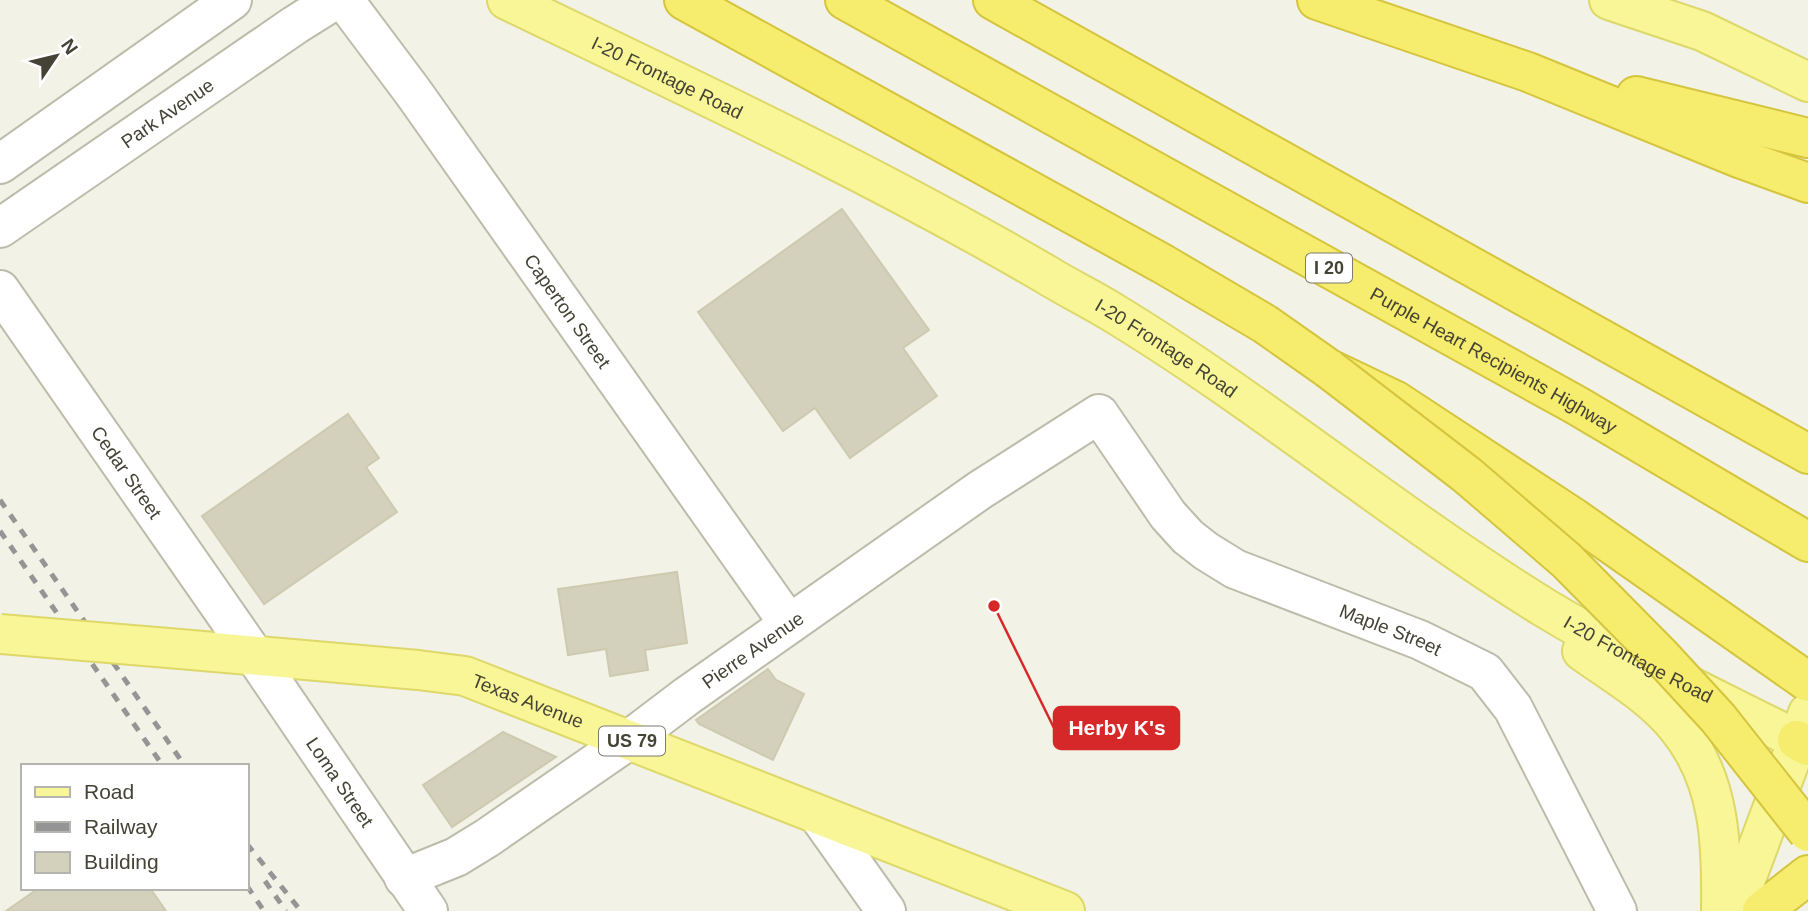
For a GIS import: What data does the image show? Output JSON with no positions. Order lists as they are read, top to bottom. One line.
{"streets":{"highway":["I 20","Purple Heart Recipients Highway"],"main road":["I-20 Frontage Road","Texas Avenue","US 79"],"street":["Park Avenue","Caperton Street","Cedar Street","Maple Street","Pierre Avenue","Loma Street"]},"crossings":[["Caperton Street","Pierre Avenue"],["Cedar Street","Texas Avenue"],["Cedar Street","Loma Street"],["Maple Street","Pierre Avenue"],["Pierre Avenue","Texas Avenue"],["Pierre Avenue","Loma Street"],["Texas Avenue","Loma Street"]],"places":["Herby K's"],"legend":["Road","Railway","Building"],"north":"top right"}
